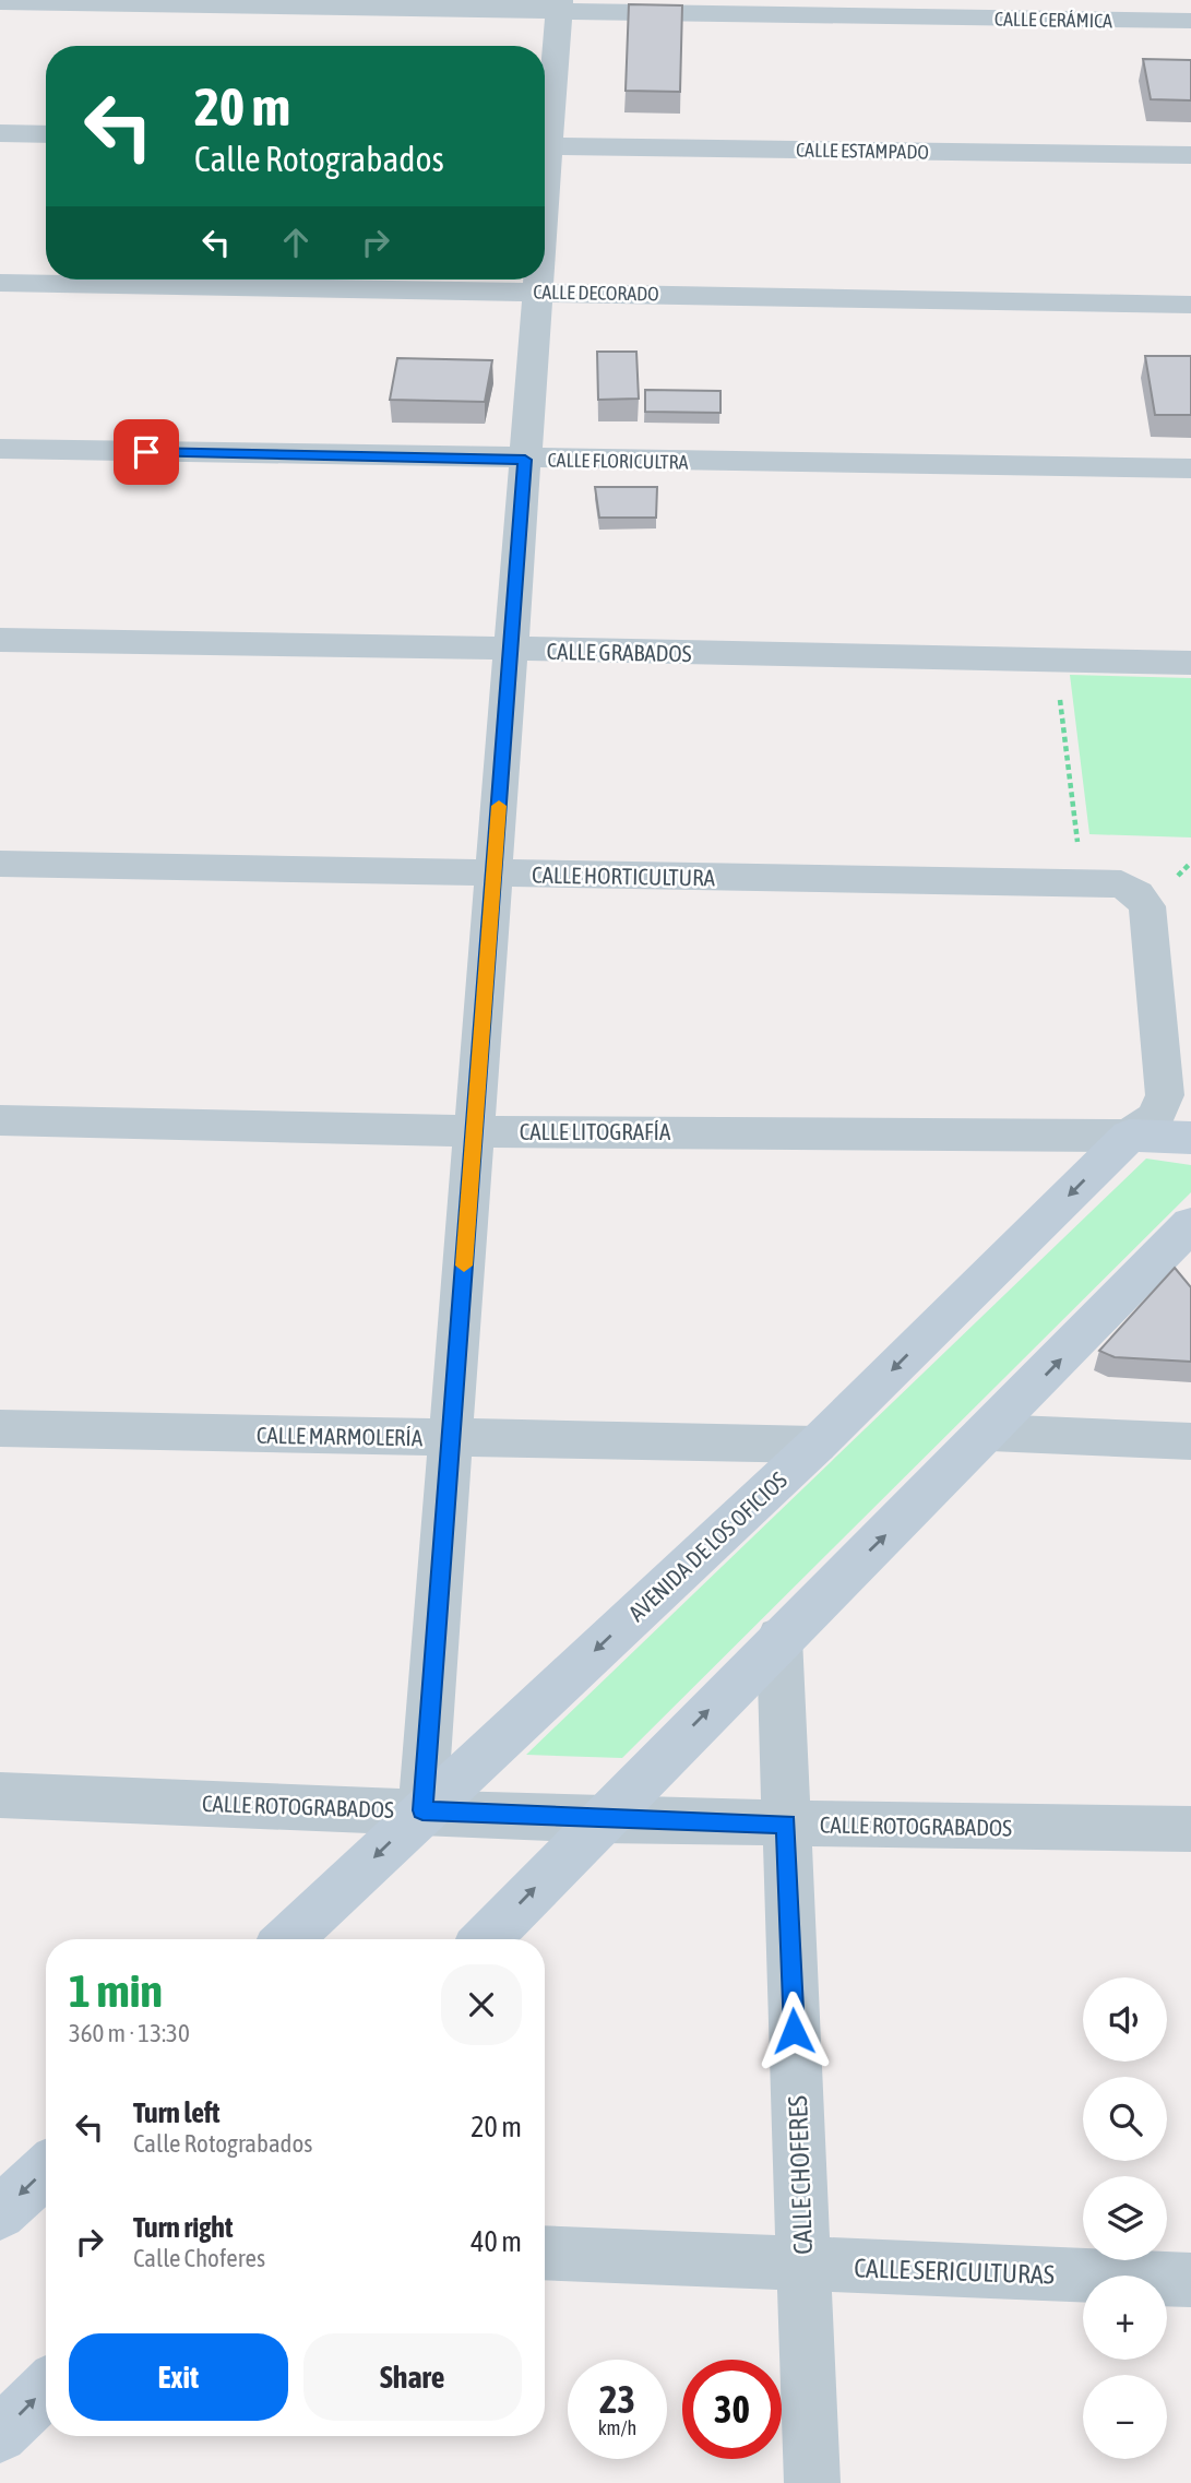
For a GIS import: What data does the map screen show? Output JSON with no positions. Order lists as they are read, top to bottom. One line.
{"streets":{"street":["CALLE CERÁMICA","CALLE ESTAMPADO","CALLE DECORADO","CALLE FLORICULTRA","CALLE GRABADOS","CALLE HORTICULTURA","CALLE LITOGRAFÍA","CALLE MARMOLERÍA","AVENIDA DE LOS OFICIOS","CALLE ROTOGRABADOS","CALLE CHOFERES","CALLE SERICULTURAS"]},"crossings":[["CALLE HORTICULTURA","CALLE LITOGRAFÍA"],["CALLE HORTICULTURA","AVENIDA DE LOS OFICIOS"],["CALLE LITOGRAFÍA","AVENIDA DE LOS OFICIOS"],["CALLE MARMOLERÍA","AVENIDA DE LOS OFICIOS"],["AVENIDA DE LOS OFICIOS","CALLE ROTOGRABADOS"],["CALLE ROTOGRABADOS","CALLE CHOFERES"],["CALLE CHOFERES","CALLE SERICULTURAS"]],"page":{"turn":["20 m","Calle Rotograbados"],"heading":["1 min","360 m · 13:30"],"map_buttons":["+","−"],"list":[{"name":"Turn left","note":"Calle Rotograbados","value":"20 m"},{"name":"Turn right","note":"Calle Choferes","value":"40 m"}],"buttons":["Exit","Share"],"speed":"23 km/h","limit":"30"}}
